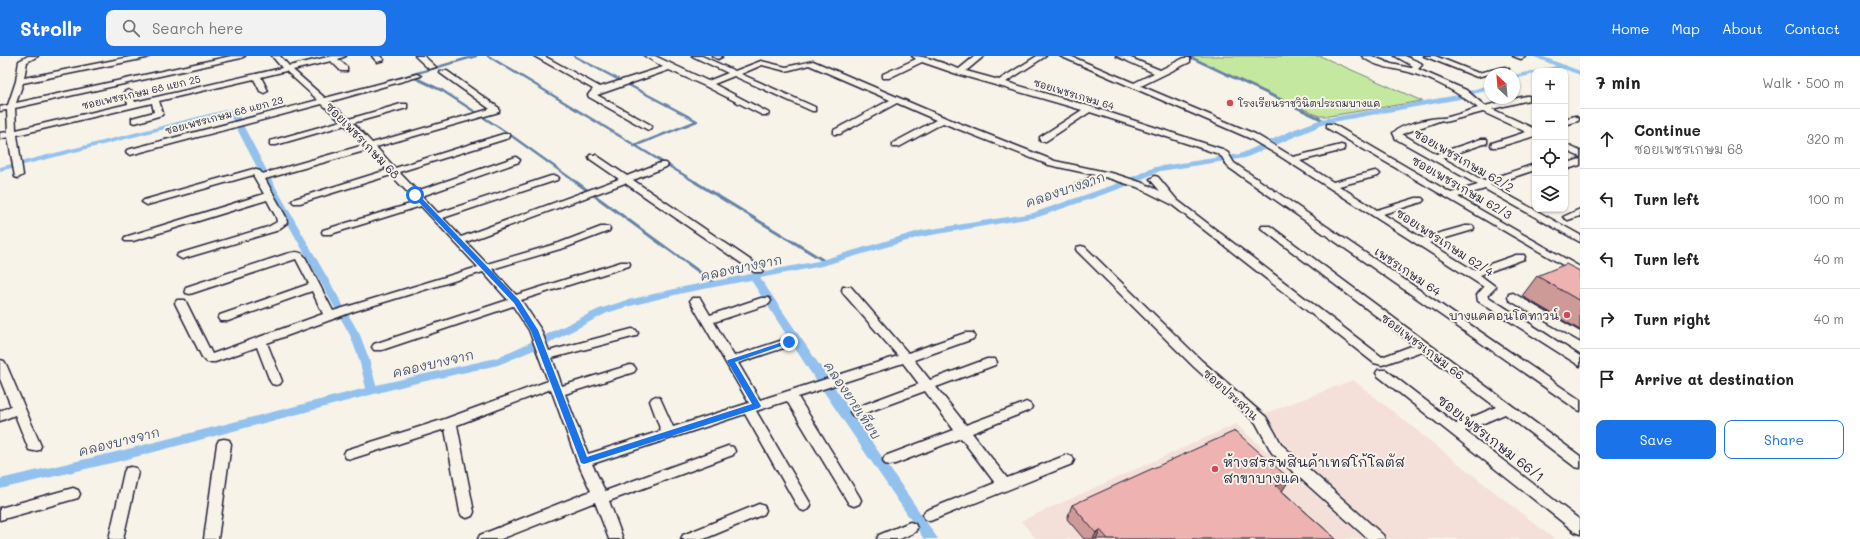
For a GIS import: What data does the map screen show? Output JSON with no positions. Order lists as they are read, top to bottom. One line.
{"streets":{"street":["ซอยเพชรเกษม 68 แยก 25","ซอยเพชรเกษม 64","ซอยเพชรเกษม 68 แยก 23","ซอยเพชรเกษม 68","ซอยเพชรเกษม 62/2","ซอยเพชรเกษม 62/3","ซอยเพชรเกษม 62/4","เพชรเกษม 64","ซอยเพชรเกษม 66","ซอยประสาน","ซอยเพชรเกษม 66/1"]},"crossings":[["ซอยเพชรเกษม 68 แยก 25","ซอยเพชรเกษม 68"],["ซอยเพชรเกษม 64","เพชรเกษม 64"],["ซอยเพชรเกษม 68 แยก 23","ซอยเพชรเกษม 68"]],"water":["คลองบางจาก","คลองยายเทียบ"],"places":["โรงเรียนราชวินิตประถมบางแค","บางแคคอนโดทาวน์","ห้างสรรพสินค้าเทสโก้โลตัส สาขาบางแค"],"north":"top left","page":{"header":"Strollr","search":"Search here","nav":["Home","Map","About","Contact"],"heading":["7 min","Walk · 500 m"],"map_buttons":["+","−"],"list":[["Continue","ซอยเพชรเกษม 68","320 m"],["Turn left","100 m"],["Turn left","40 m"],["Turn right","40 m"],"Arrive at destination"],"buttons":["Save","Share"]}}
